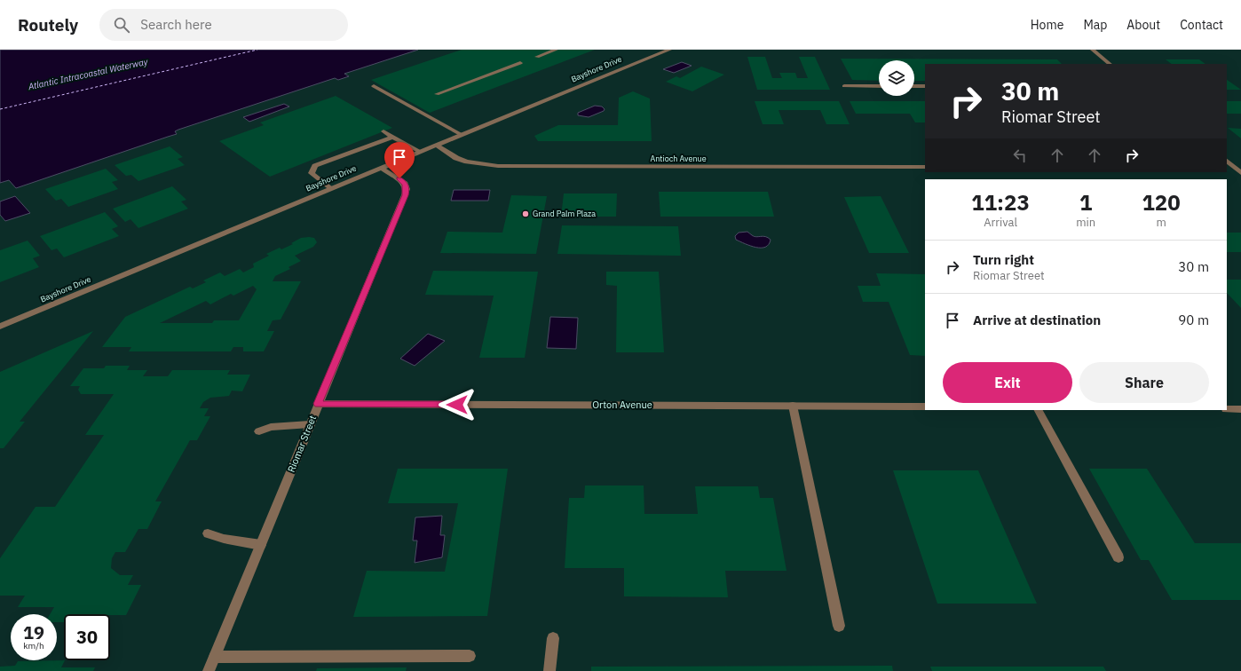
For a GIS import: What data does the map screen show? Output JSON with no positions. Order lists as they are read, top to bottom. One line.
{"streets":{"street":["Bayshore Drive","Antioch Avenue","Orton Avenue","Riomar Street"]},"crossings":[["Bayshore Drive","Antioch Avenue"],["Bayshore Drive","Riomar Street"],["Orton Avenue","Riomar Street"]],"water":["Atlantic Intracoastal Waterway"],"places":["Grand Palm Plaza"],"page":{"header":"Routely","search":"Search here","nav":["Home","Map","About","Contact"],"turn":["30 m","Riomar Street"],"eta":["11:23","Arrival","1","min","120","m"],"list":[{"name":"Turn right","note":"Riomar Street","value":"30 m"},{"name":"Arrive at destination","value":"90 m"}],"buttons":["Exit","Share"],"speed":"19 km/h","limit":"30"}}
